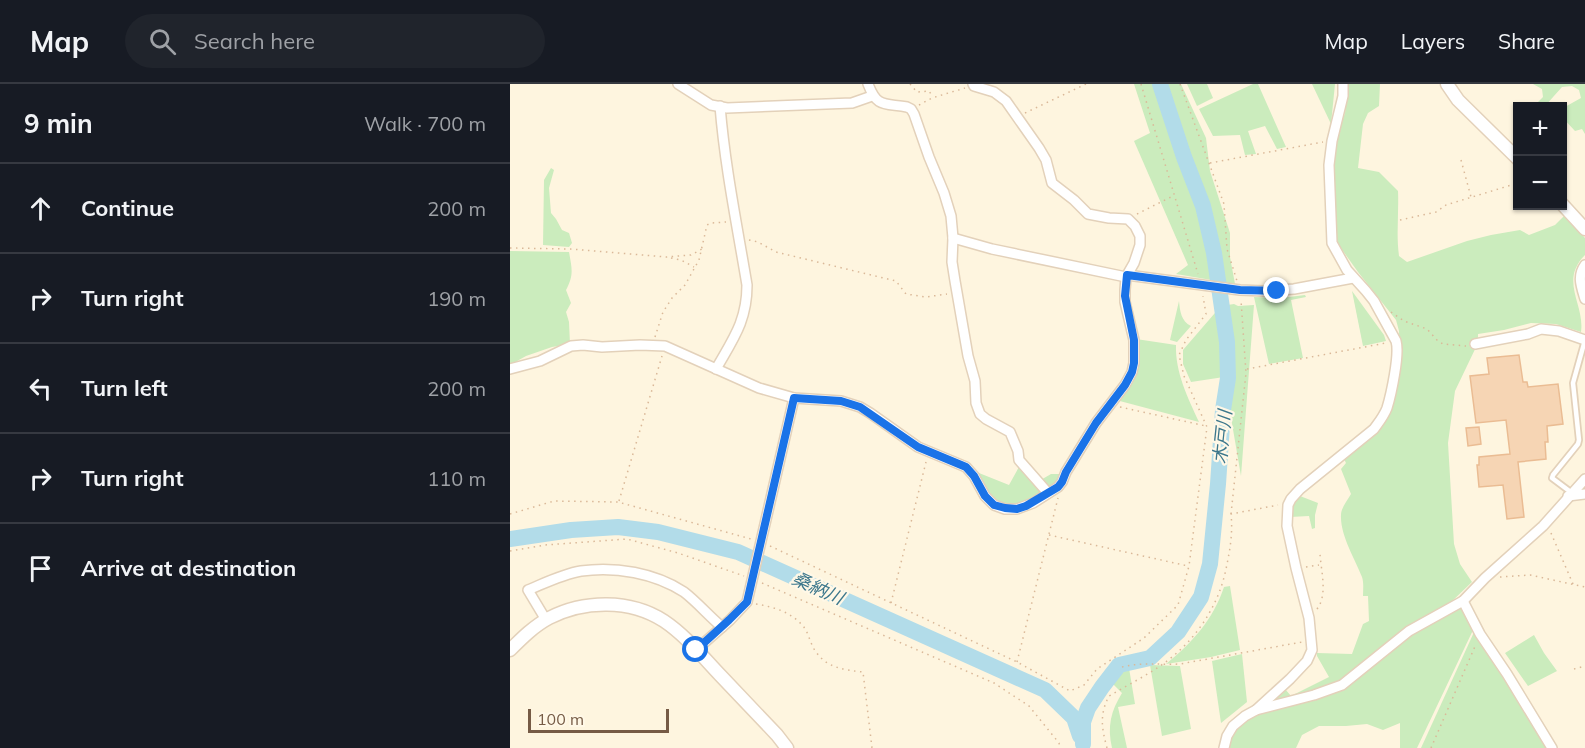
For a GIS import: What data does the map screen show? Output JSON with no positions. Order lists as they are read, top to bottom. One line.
{"water":["木戸川","桑納川"],"scale_bar":"100 m","page":{"header":"Map","search":"Search here","nav":["Map","Layers","Share"],"heading":["9 min","Walk · 700 m"],"map_buttons":["+","−"],"list":[["Continue","200 m"],["Turn right","190 m"],["Turn left","200 m"],["Turn right","110 m"],"Arrive at destination"],"scale":"100 m"}}
